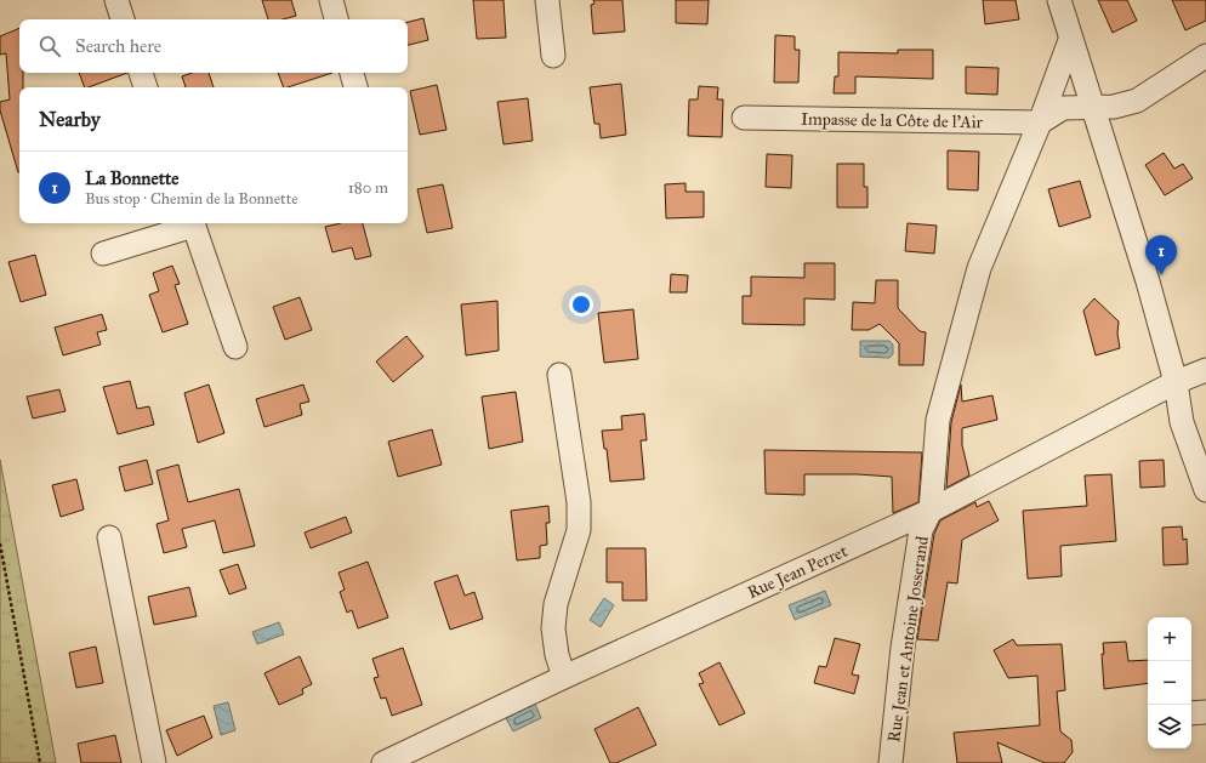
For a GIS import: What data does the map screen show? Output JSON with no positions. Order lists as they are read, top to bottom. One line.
{"streets":{"street":["Impasse de la Côte de l'Air","Rue Jean Perret","Rue Jean et Antoine Josserand"]},"crossings":[["Impasse de la Côte de l'Air","Rue Jean et Antoine Josserand"],["Rue Jean Perret","Rue Jean et Antoine Josserand"]],"page":{"search":"Search here","heading":"Nearby","list":[{"mark":"1","name":"La Bonnette","note":"Bus stop · Chemin de la Bonnette","value":"180 m"}],"pins":"1","map_buttons":["+","−"]}}
